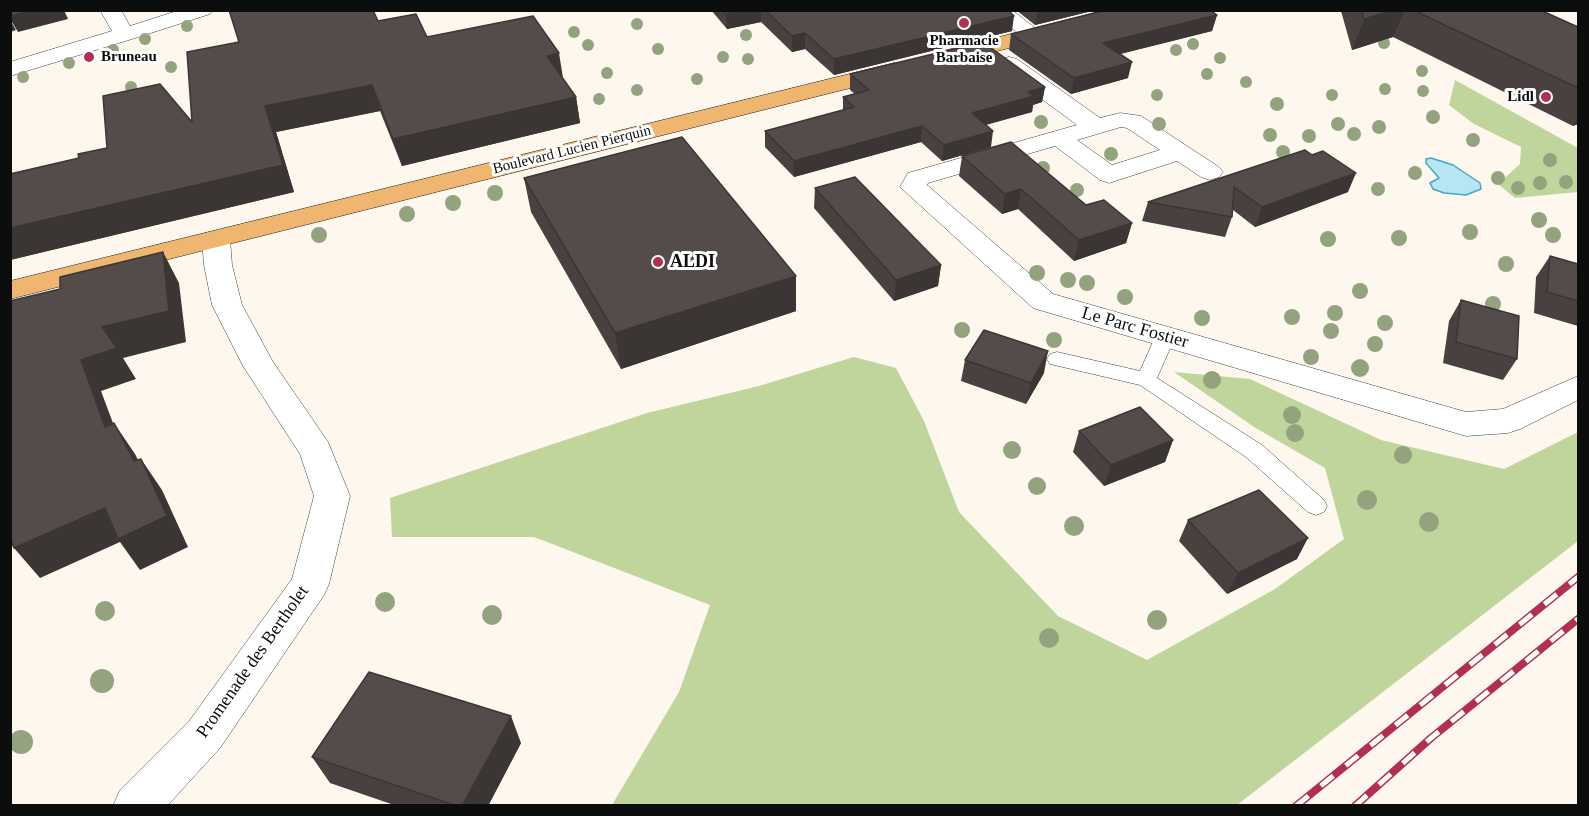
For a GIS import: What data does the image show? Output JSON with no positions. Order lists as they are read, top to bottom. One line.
{"streets":{"main road":["Boulevard Lucien Pierquin"],"street":["Le Parc Fostier","Promenade des Bertholet"]},"crossings":[["Boulevard Lucien Pierquin","Promenade des Bertholet"]],"places":["Pharmacie Barbaise","Bruneau","Lidl","ALDI"]}
